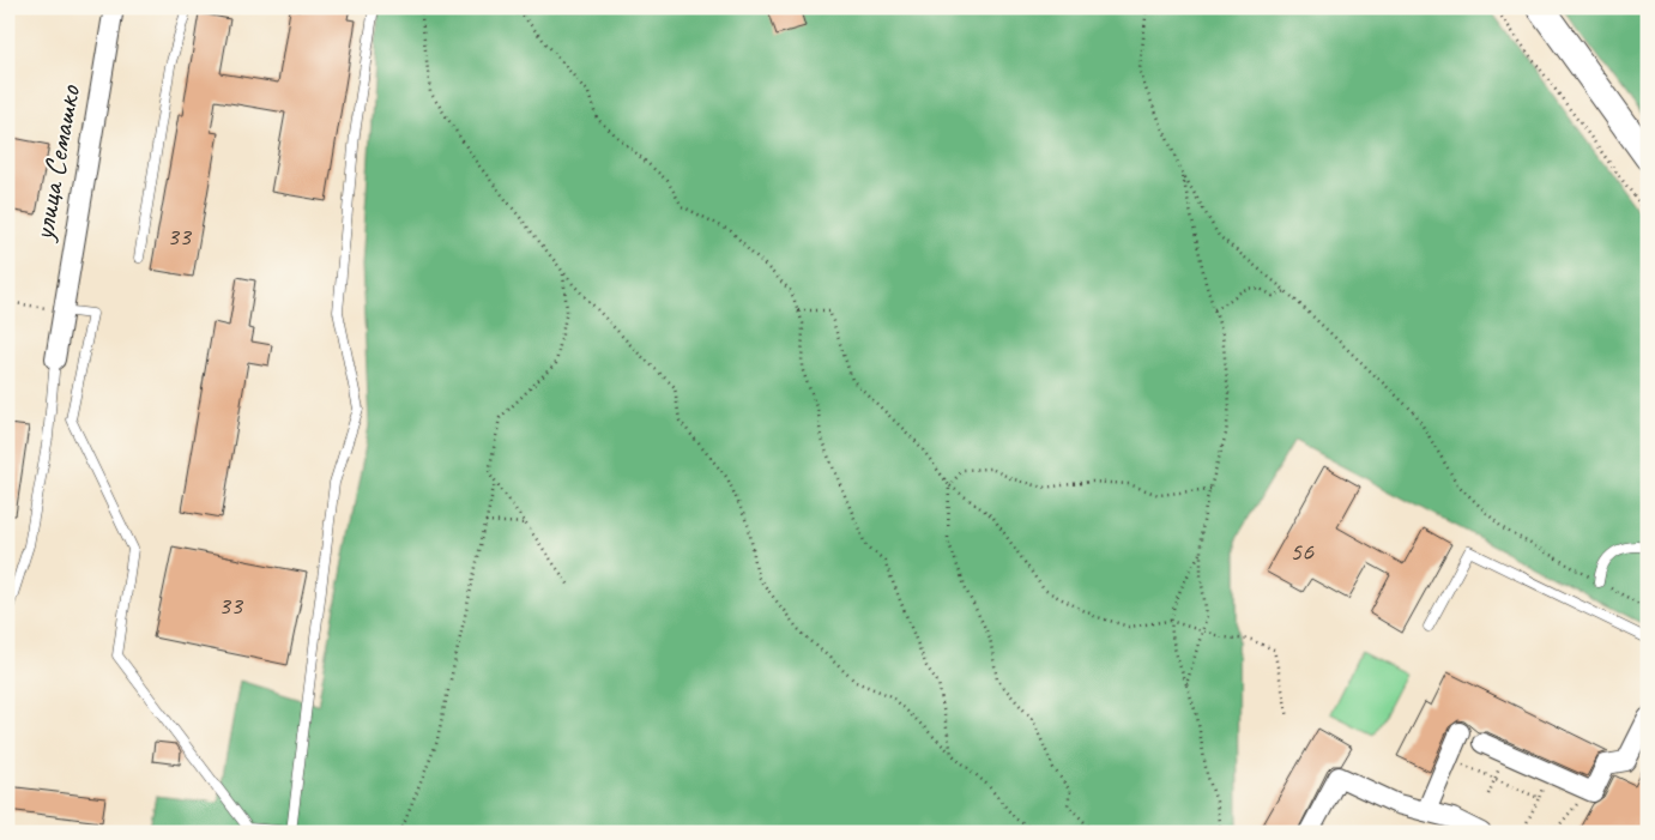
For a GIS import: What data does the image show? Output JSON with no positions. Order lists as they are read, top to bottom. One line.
{"streets":{"street":["улица Семашко"]},"house_numbers":["33","56","33"]}
